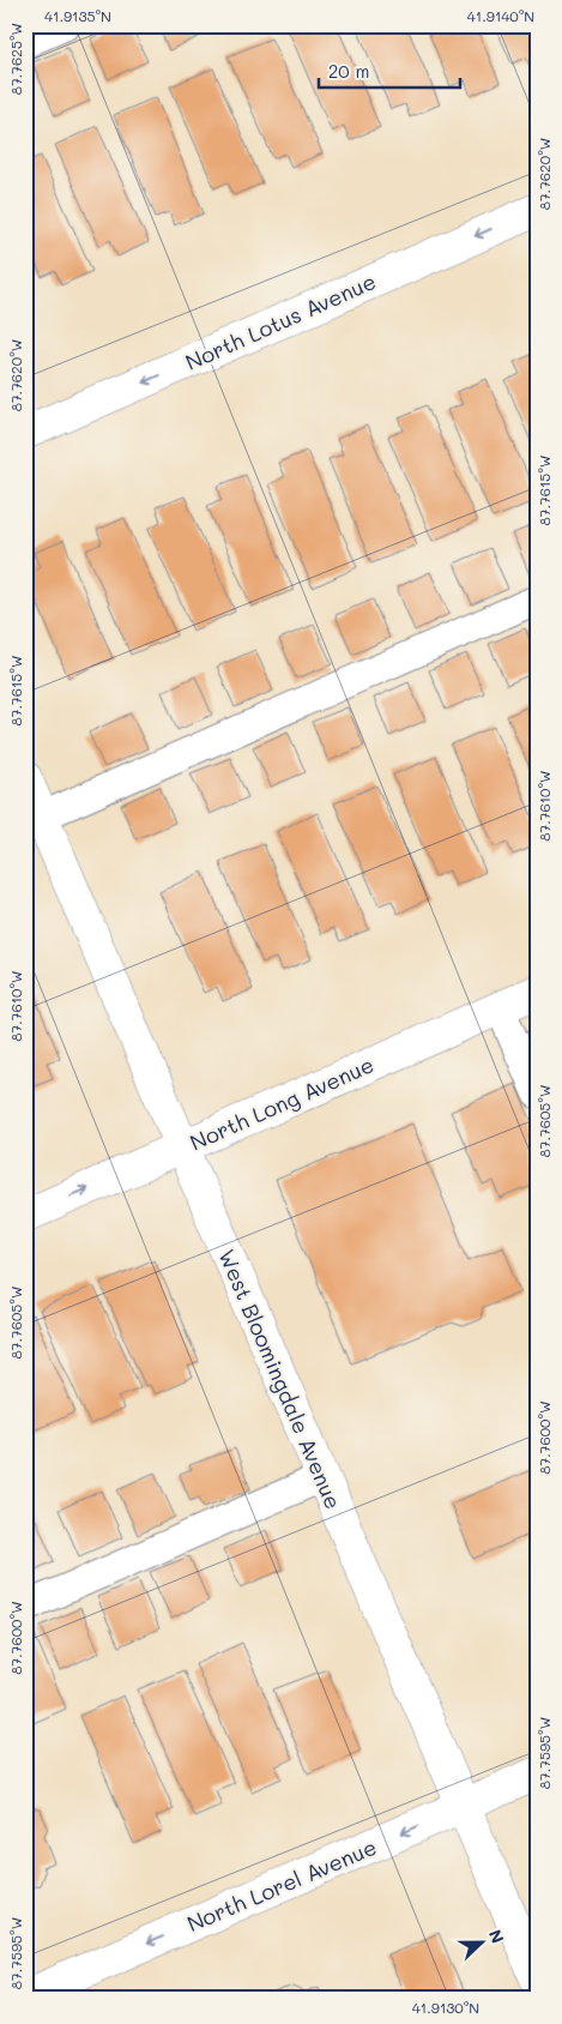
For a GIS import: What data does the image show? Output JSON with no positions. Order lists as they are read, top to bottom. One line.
{"streets":{"street":["North Lotus Avenue","North Long Avenue","West Bloomingdale Avenue","North Lorel Avenue"]},"crossings":[["North Long Avenue","West Bloomingdale Avenue"],["West Bloomingdale Avenue","North Lorel Avenue"]],"one_way":["North Lotus Avenue","North Lorel Avenue"],"scale_bar":"20 m","north":"right","coordinates":["41.9135°N","41.9140°N","87.7625°W","87.7620°W","87.7615°W","87.7610°W","87.7605°W","87.7600°W","87.7595°W","41.9130°N"]}
